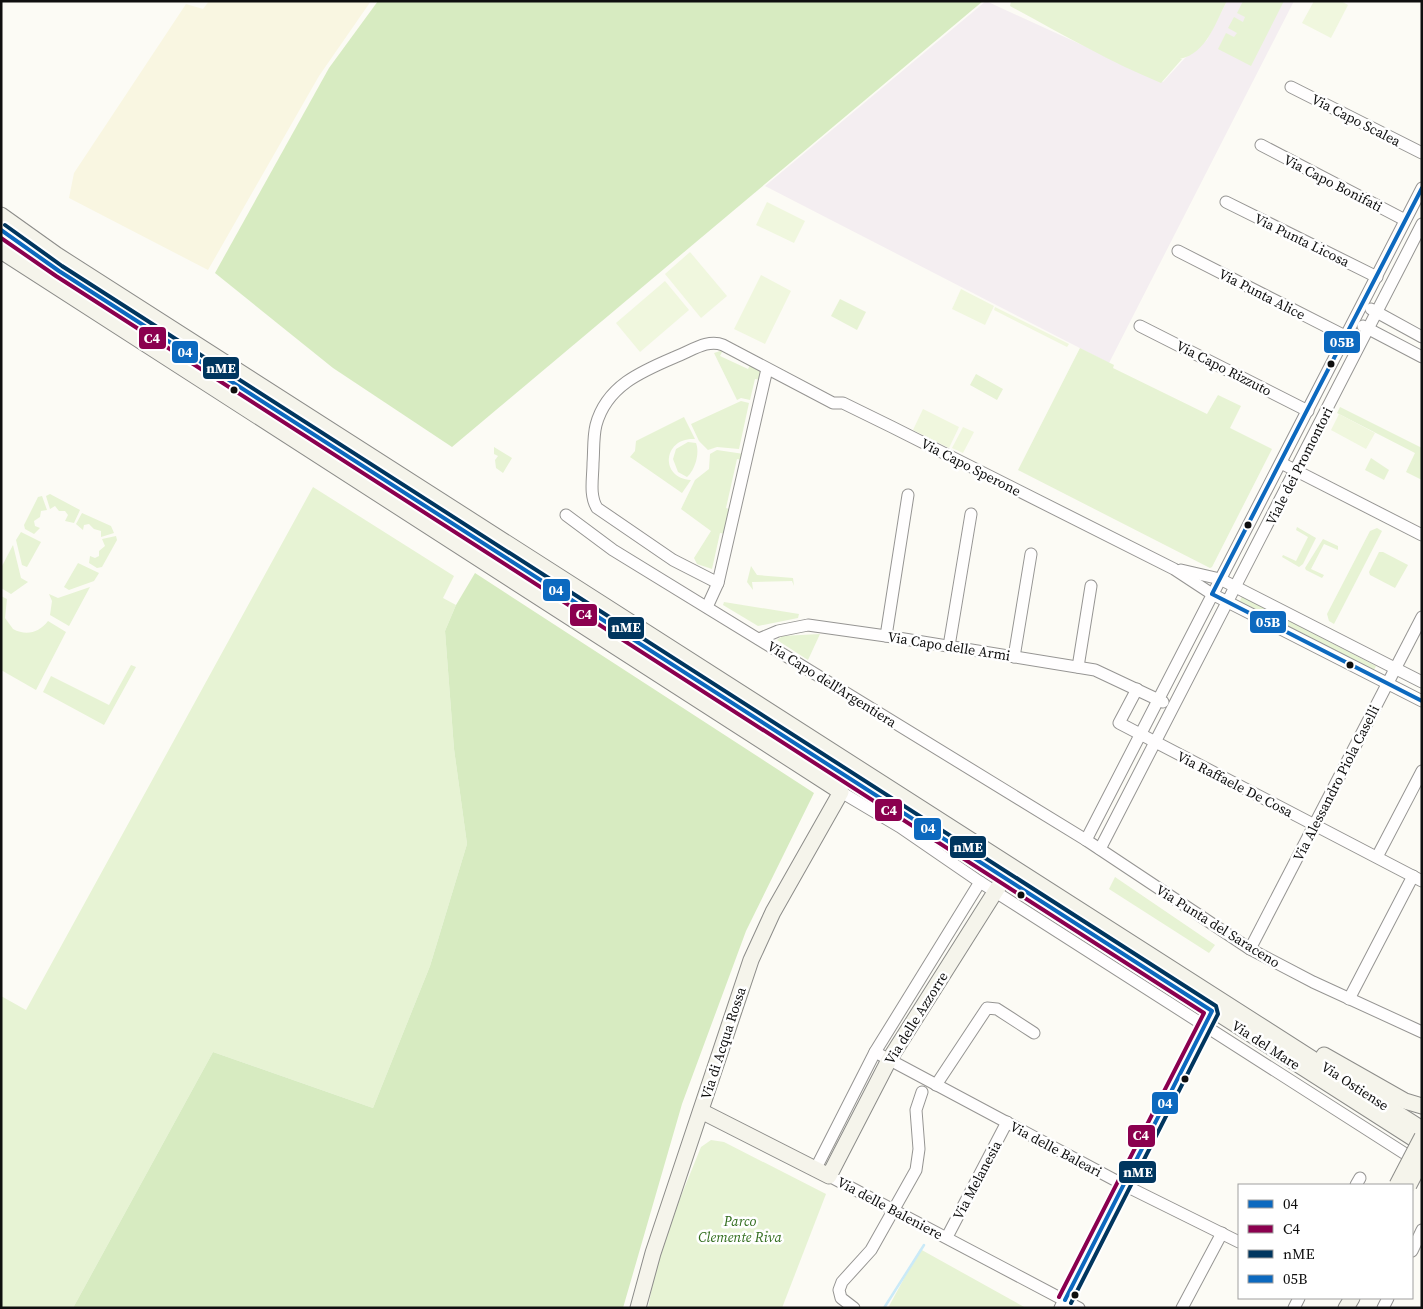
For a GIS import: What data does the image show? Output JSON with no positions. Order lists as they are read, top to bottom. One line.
{"streets":{"street":["Via Capo Scalea","Via Capo Bonifati","Via Punta Licosa","Via Punta Alice","Via Capo Rizzuto","Viale dei Promontori","Via Capo Sperone","Via Capo delle Armi","Via Capo dell'Argentiera","Via Alessandro Piola Caselli","Via Raffaele De Cosa","Via Punta del Saraceno","Via delle Azzorre","Via di Acqua Rossa","Via del Mare","Via Ostiense","Via delle Baleari","Via Melanesia","Via delle Baleniere"]},"crossings":[["Via Capo Bonifati","Viale dei Promontori"],["Via Punta Licosa","Viale dei Promontori"],["Via Punta Alice","Viale dei Promontori"],["Via Capo Rizzuto","Viale dei Promontori"],["Viale dei Promontori","Via Capo Sperone"],["Viale dei Promontori","Via Capo dell'Argentiera"],["Viale dei Promontori","Via Raffaele De Cosa"],["Viale dei Promontori","Via Punta del Saraceno"],["Via Capo Sperone","Via Alessandro Piola Caselli"],["Via Capo delle Armi","Via Capo dell'Argentiera"],["Via Capo dell'Argentiera","Via Punta del Saraceno"],["Via Alessandro Piola Caselli","Via Raffaele De Cosa"],["Via Alessandro Piola Caselli","Via Punta del Saraceno"],["Via delle Azzorre","Via del Mare"],["Via delle Azzorre","Via Ostiense"],["Via delle Azzorre","Via delle Baleari"],["Via delle Azzorre","Via delle Baleniere"],["Via di Acqua Rossa","Via delle Baleniere"],["Via del Mare","Via Ostiense"],["Via delle Baleari","Via Melanesia"],["Via Melanesia","Via delle Baleniere"]],"parks":["Parco Clemente Riva"],"lines":["transit line 05B","transit line nME","transit line 04","transit line C4"],"legend":["04","C4","nME","05B"]}
